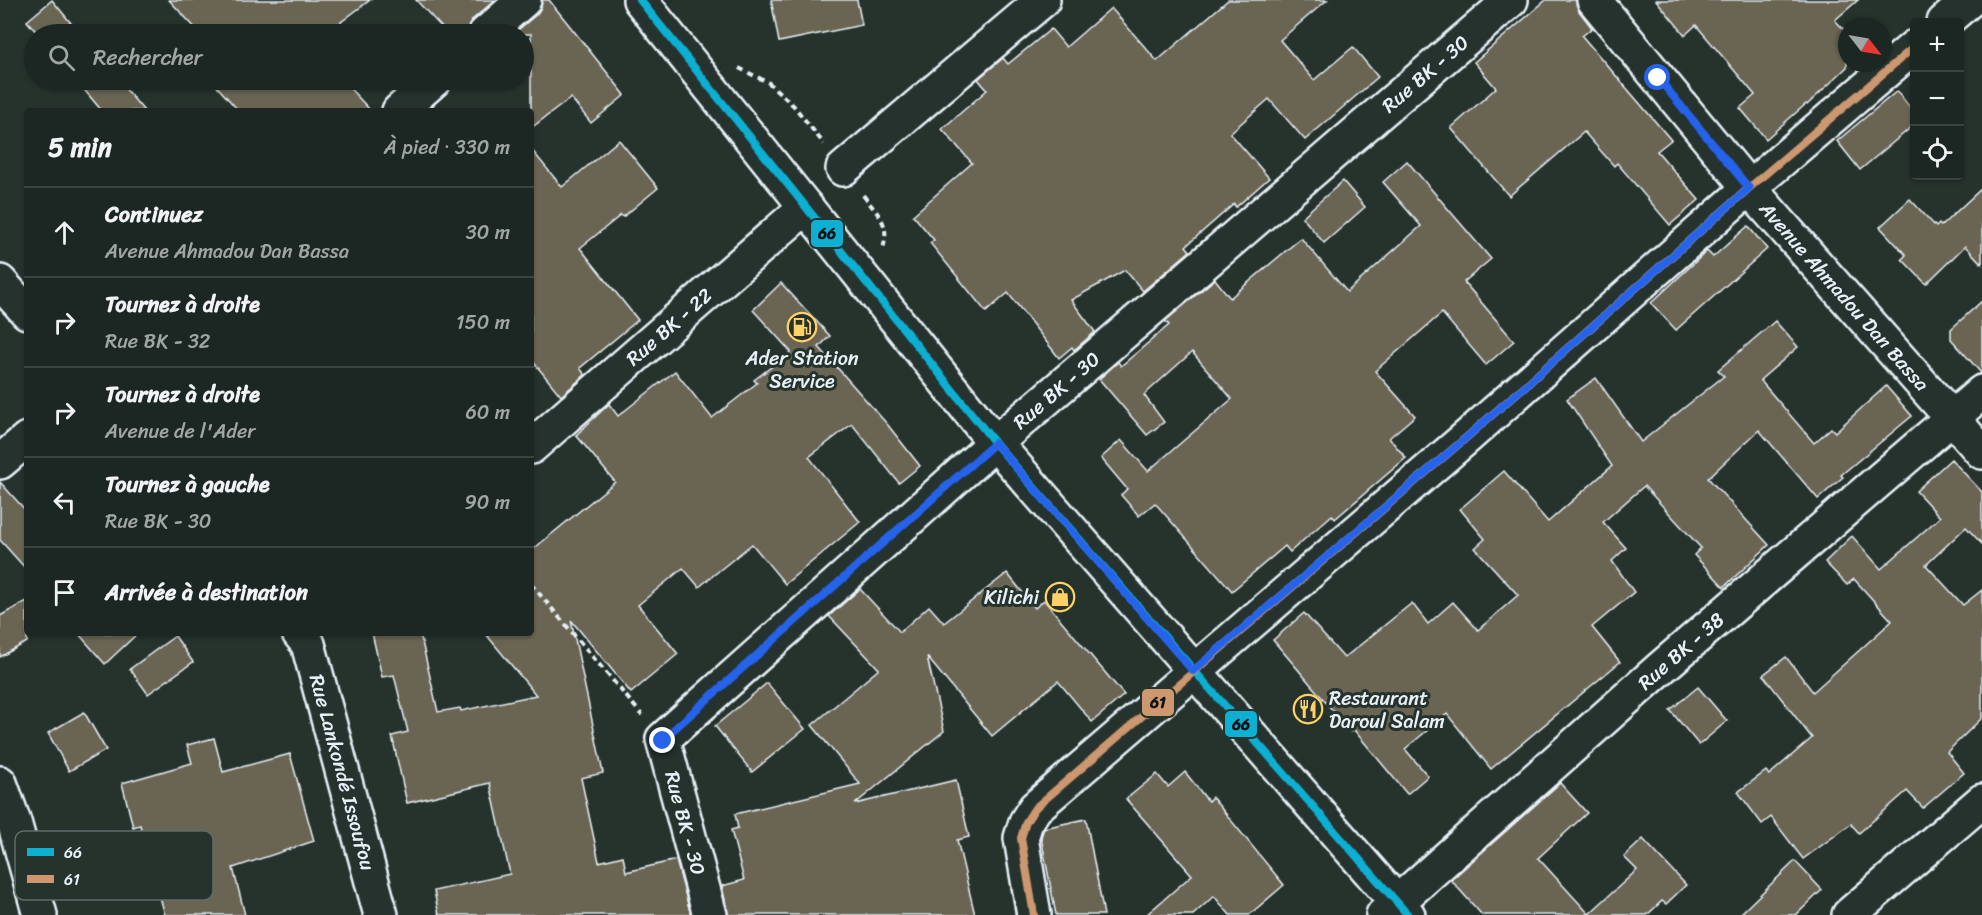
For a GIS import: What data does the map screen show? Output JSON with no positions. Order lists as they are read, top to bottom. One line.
{"streets":{"street":["Rue BK - 30","Avenue Ahmadou Dan Bassa","Rue BK - 22","Rue BK - 38","Rue Lankondé Issoufou"]},"crossings":[["Avenue Ahmadou Dan Bassa","Rue BK - 38"]],"places":{"fuel station":["Ader Station Service"],"shop":["Kilichi"],"restaurant":["Restaurant Daroul Salam"]},"lines":["transit line 66","transit line 61"],"legend":["66","61"],"north":"bottom right","page":{"map_buttons":["+","−"],"search":"Rechercher","heading":["5 min","À pied · 330 m"],"list":[["Continuez","Avenue Ahmadou Dan Bassa","30 m"],["Tournez à droite","Rue BK - 32","150 m"],["Tournez à droite","Avenue de l'Ader","60 m"],["Tournez à gauche","Rue BK - 30","90 m"],"Arrivée à destination"]}}
